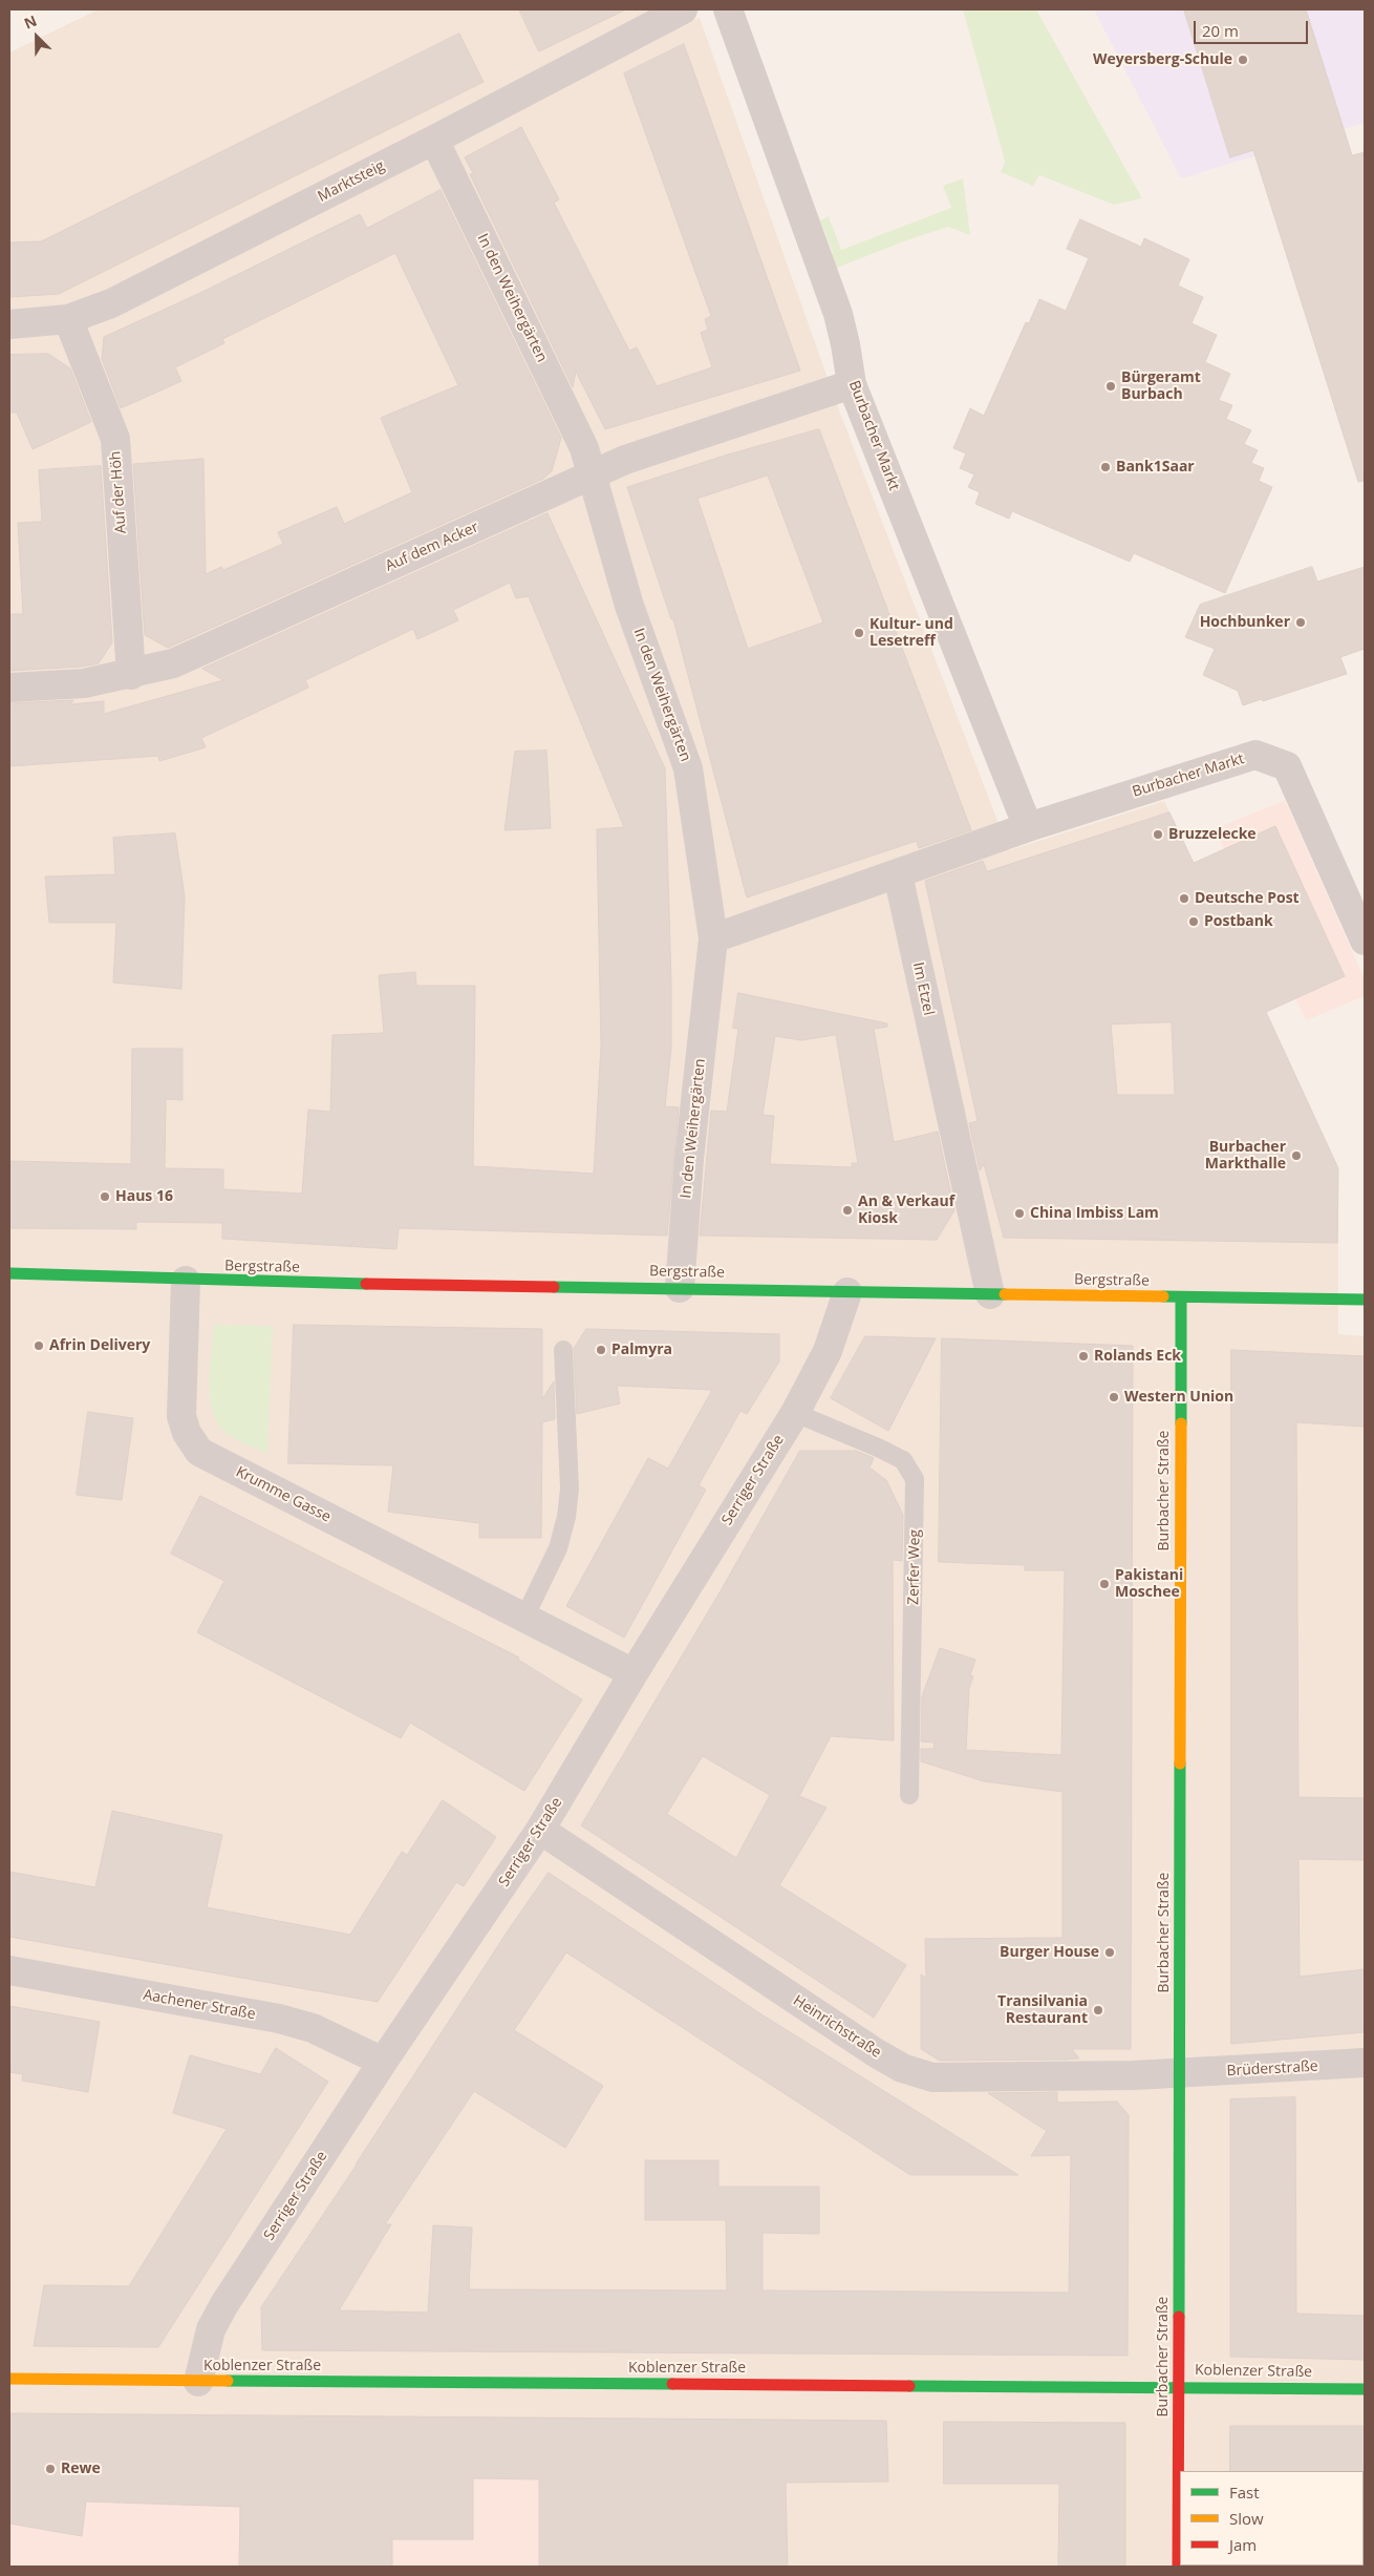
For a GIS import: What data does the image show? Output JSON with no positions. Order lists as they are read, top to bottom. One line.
{"streets":{"main road":["Bergstraße","Burbacher Straße","Koblenzer Straße"],"street":["Marktsteig","In den Weihergärten","Burbacher Markt","Auf der Höh","Auf dem Acker","Im Etzel","Serriger Straße","Krumme Gasse","Aachener Straße","Heinrichstraße","Brüderstraße"],"lane":["Zerfer Weg"]},"crossings":[["Marktsteig","In den Weihergärten"],["Marktsteig","Auf der Höh"],["In den Weihergärten","Auf dem Acker"],["In den Weihergärten","Bergstraße"],["Burbacher Markt","Auf dem Acker"],["Burbacher Markt","Im Etzel"],["Auf der Höh","Auf dem Acker"],["Im Etzel","Bergstraße"],["Bergstraße","Serriger Straße"],["Bergstraße","Burbacher Straße"],["Bergstraße","Krumme Gasse"],["Serriger Straße","Krumme Gasse"],["Serriger Straße","Zerfer Weg"],["Serriger Straße","Aachener Straße"],["Serriger Straße","Heinrichstraße"],["Serriger Straße","Koblenzer Straße"],["Burbacher Straße","Heinrichstraße"],["Burbacher Straße","Brüderstraße"],["Burbacher Straße","Koblenzer Straße"],["Heinrichstraße","Brüderstraße"]],"places":["Weyersberg-Schule","Bürgeramt Burbach","Bank1Saar","Hochbunker","Kultur- und Lesetreff","Bruzzelecke","Deutsche Post","Postbank","Burbacher Markthalle","Haus 16","An & Verkauf Kiosk","China Imbiss Lam","Afrin Delivery","Palmyra","Rolands Eck","Western Union","Pakistani Moschee","Burger House","Transilvania Restaurant","Rewe"],"legend":["Fast","Slow","Jam"],"scale_bar":"20 m","north":"top left"}
